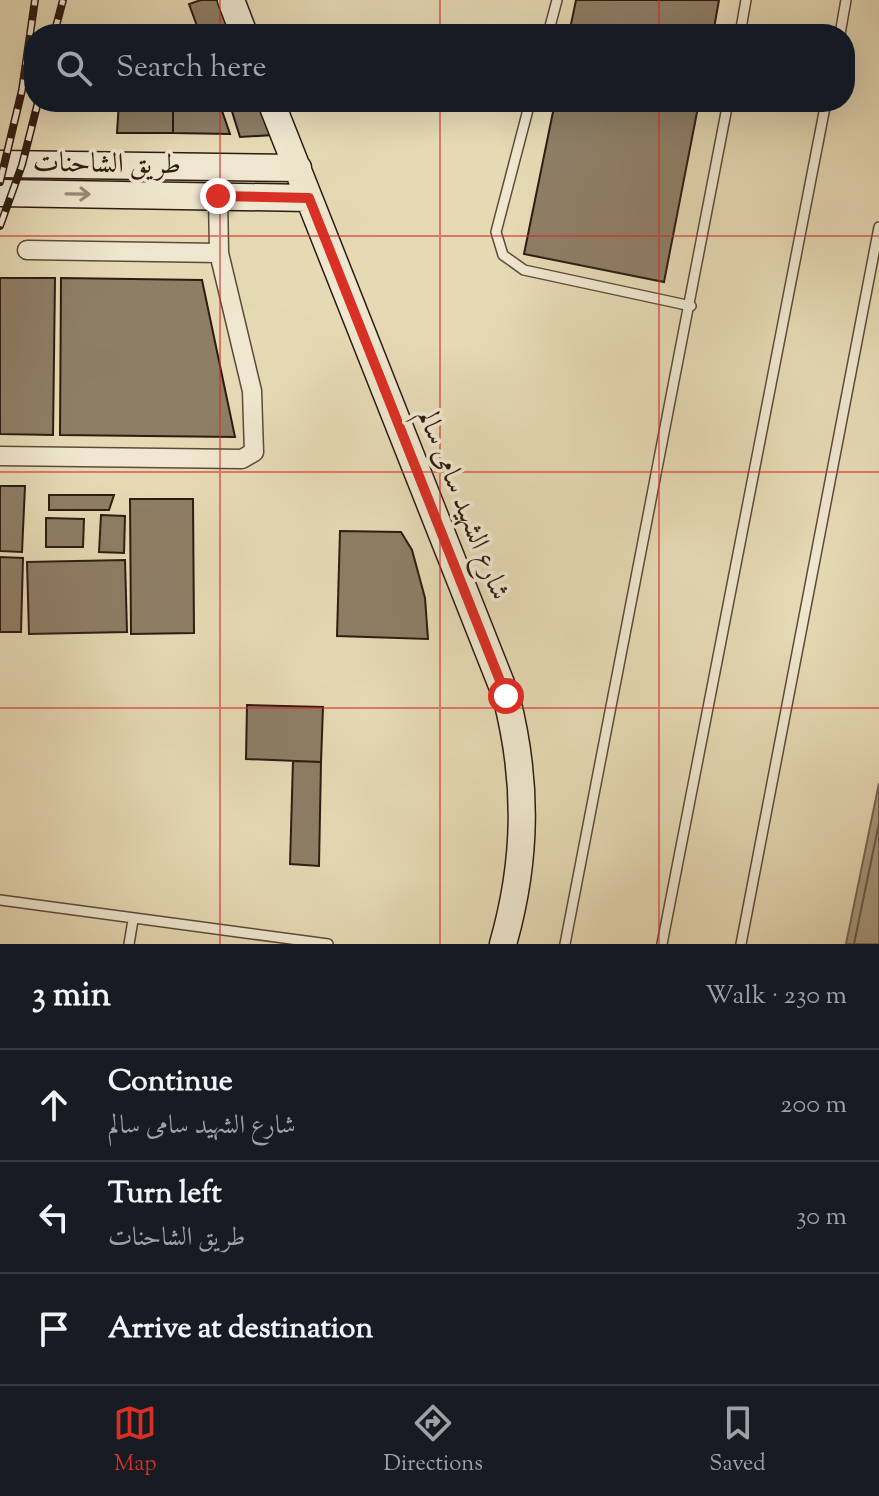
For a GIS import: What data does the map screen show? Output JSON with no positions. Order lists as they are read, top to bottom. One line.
{"streets":{"main road":["طريق الشاحنات","شارع الشهيد سامى سالم"]},"crossings":[["طريق الشاحنات","شارع الشهيد سامى سالم"]],"page":{"search":"Search here","heading":["3 min","Walk · 230 m"],"list":[["Continue","شارع الشهيد سامى سالم","200 m"],["Turn left","طريق الشاحنات","30 m"],"Arrive at destination"],"nav":["Map","Directions","Saved"]}}
